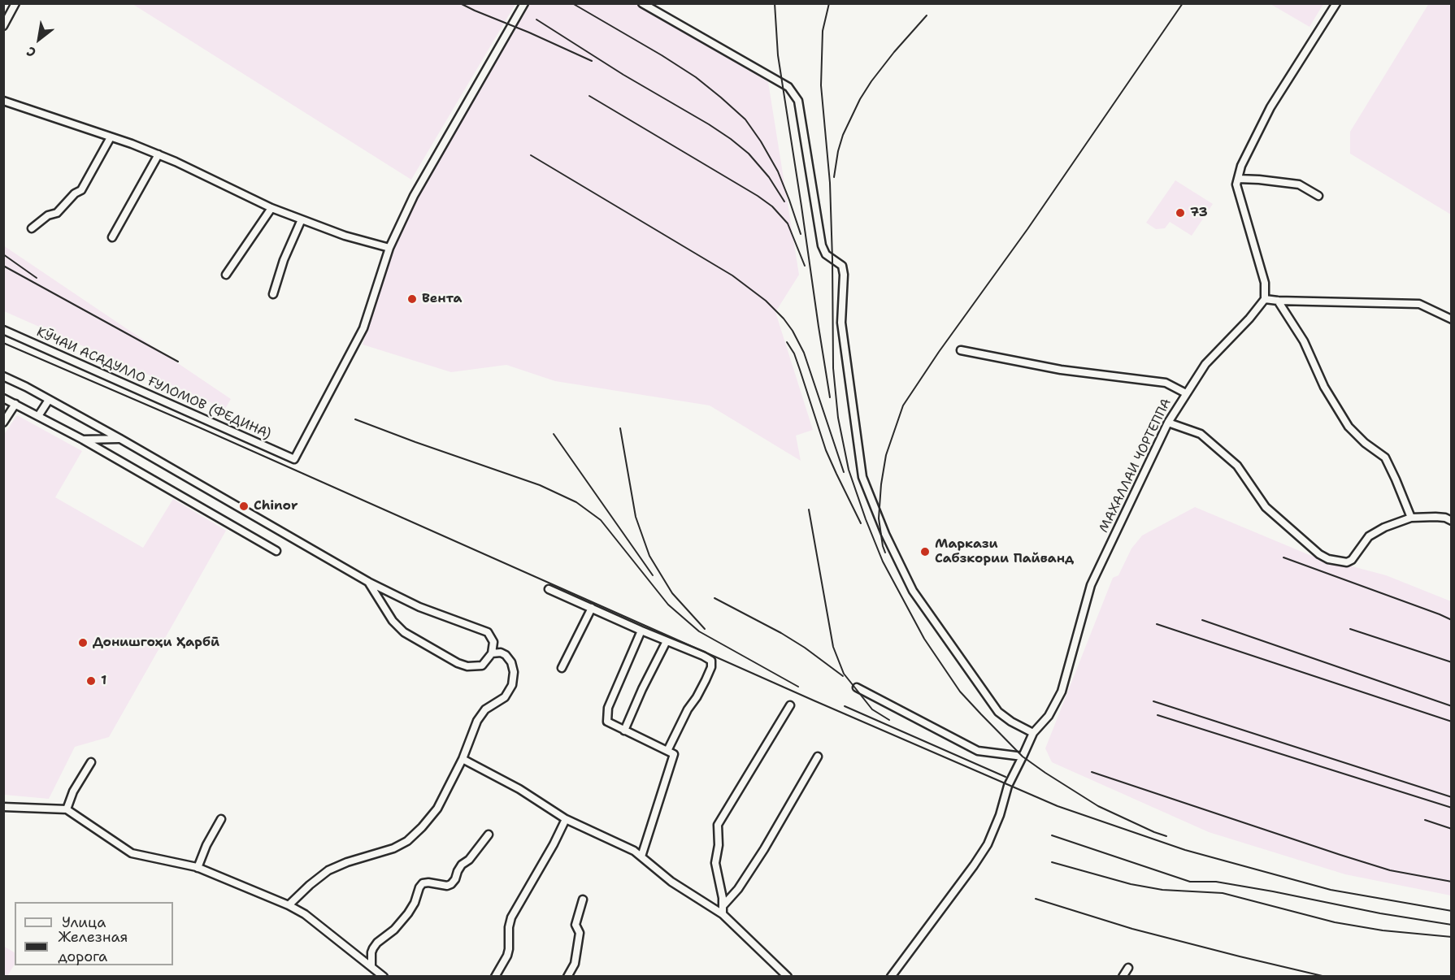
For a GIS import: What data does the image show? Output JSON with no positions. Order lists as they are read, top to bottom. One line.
{"streets":{"street":["КӮЧАИ АСАДУЛЛО ҒУЛОМОВ (ФЕДИНА)","МАХАЛЛАИ ЧОРТЕППА"]},"places":["73","Вента","Chinor","Маркази Сабзкории Пайванд","Донишгоҳи Ҳарбӣ","1"],"legend":["Улица","Железная дорога"],"north":"bottom left"}
